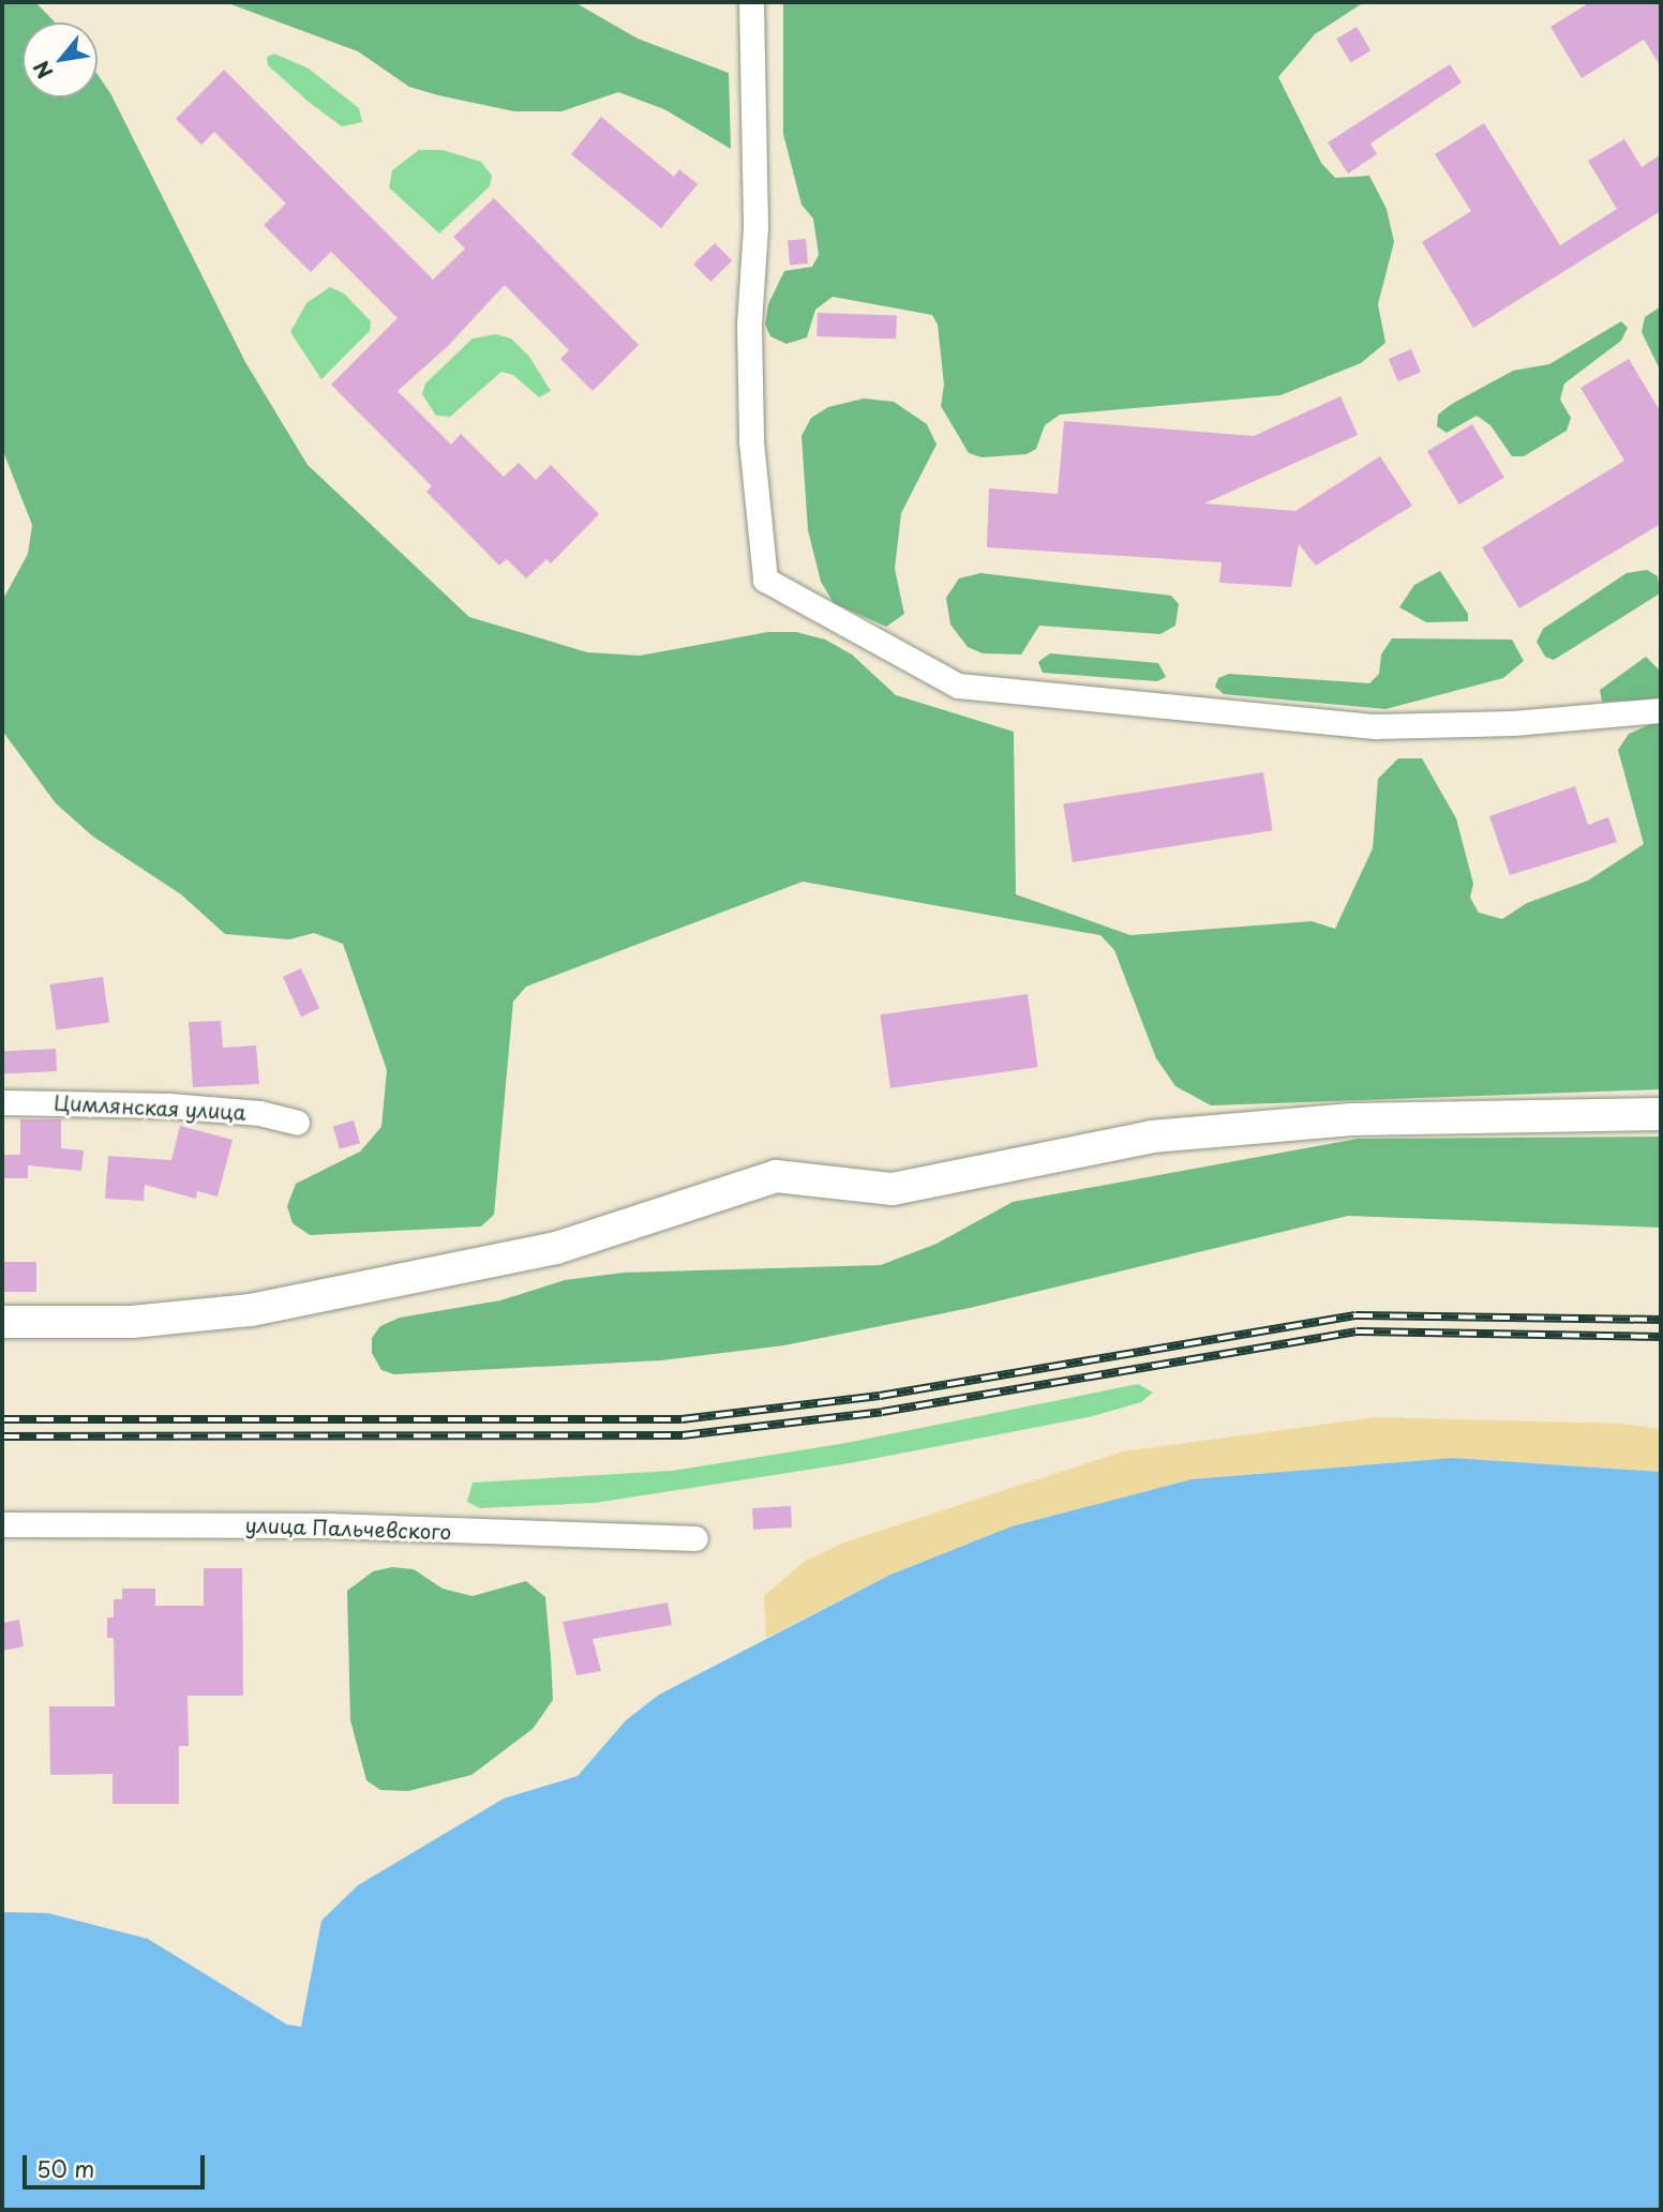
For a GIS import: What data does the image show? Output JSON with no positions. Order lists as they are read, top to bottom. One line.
{"streets":{"street":["Цимлянская улица","улица Пальчевского"]},"scale_bar":"50 m","north":"bottom left"}
